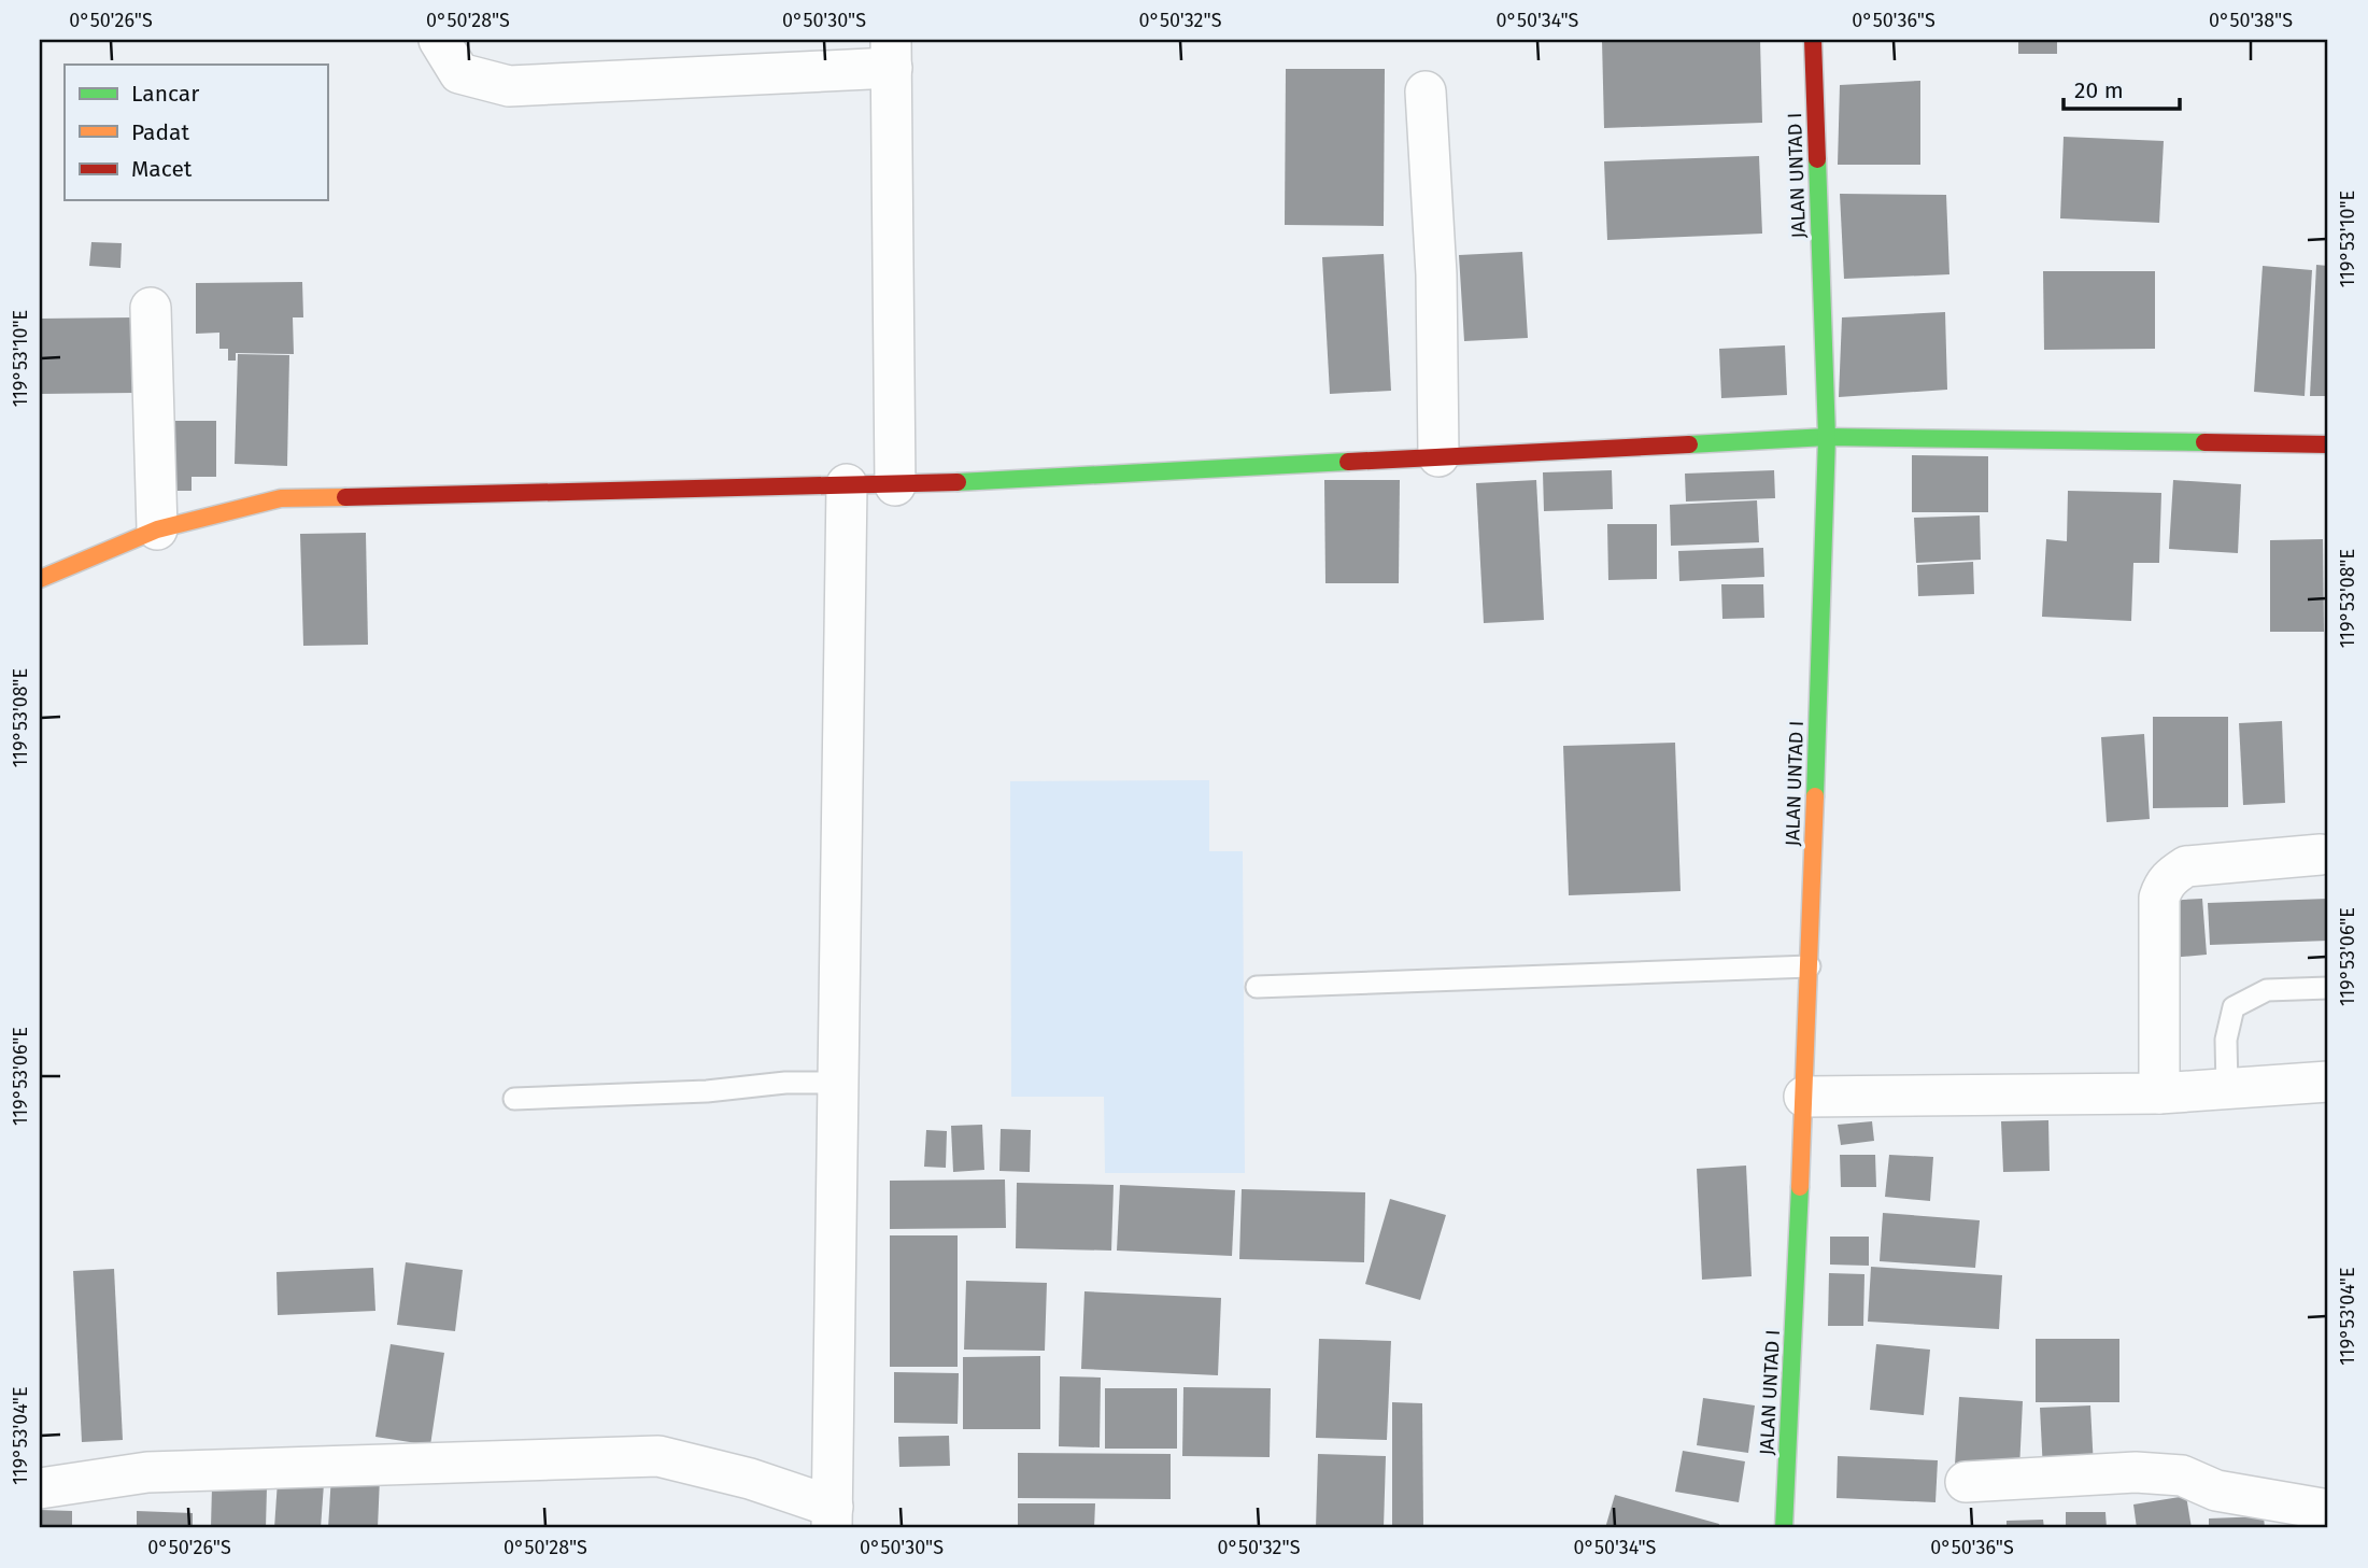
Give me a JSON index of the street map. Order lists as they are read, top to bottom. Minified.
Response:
{"streets":{"street":["JALAN UNTAD I"]},"legend":["Lancar","Padat","Macet"],"scale_bar":"20 m","coordinates":["0°50'26\"S","0°50'28\"S","0°50'30\"S","0°50'32\"S","0°50'34\"S","0°50'36\"S","0°50'38\"S","119°53'10\"E","119°53'08\"E","119°53'06\"E","119°53'04\"E"]}
